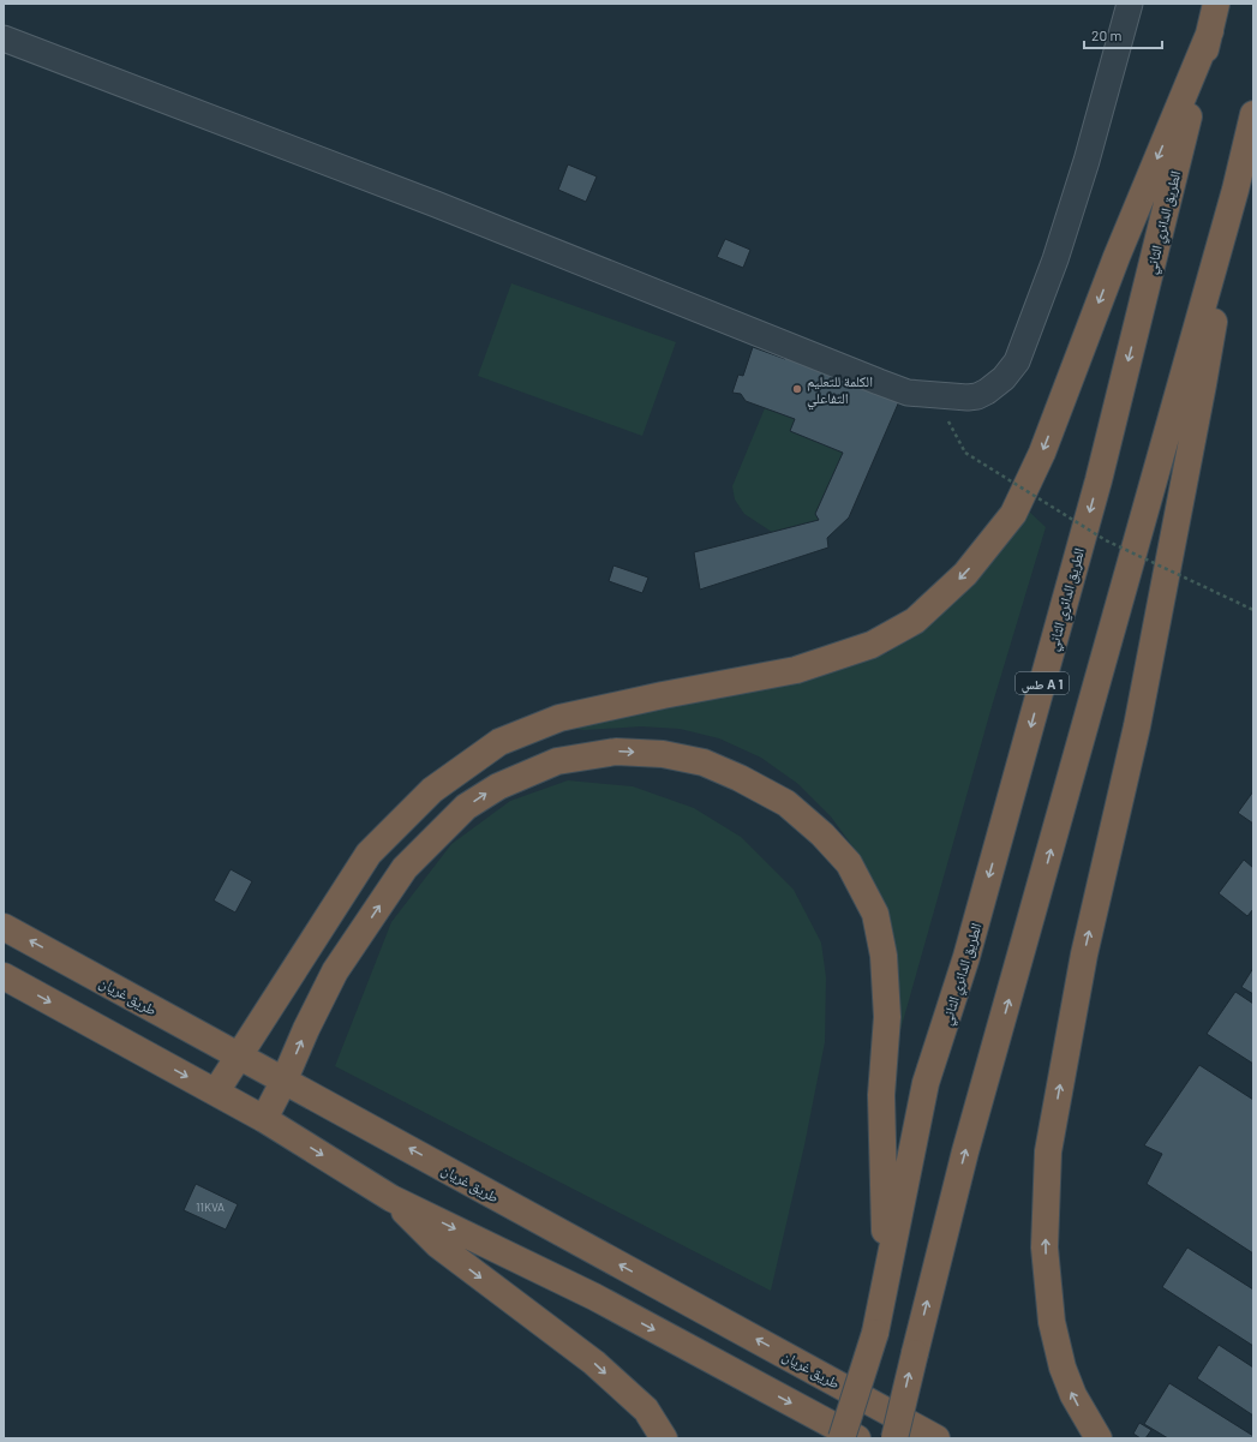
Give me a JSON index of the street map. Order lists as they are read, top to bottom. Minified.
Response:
{"streets":{"highway":["الطريق الدائري الثاني","طس A 1","طريق غريان"]},"places":["الكلمة للتعليم التفاعلي"],"house_numbers":["11KVA"],"scale_bar":"20 m"}
